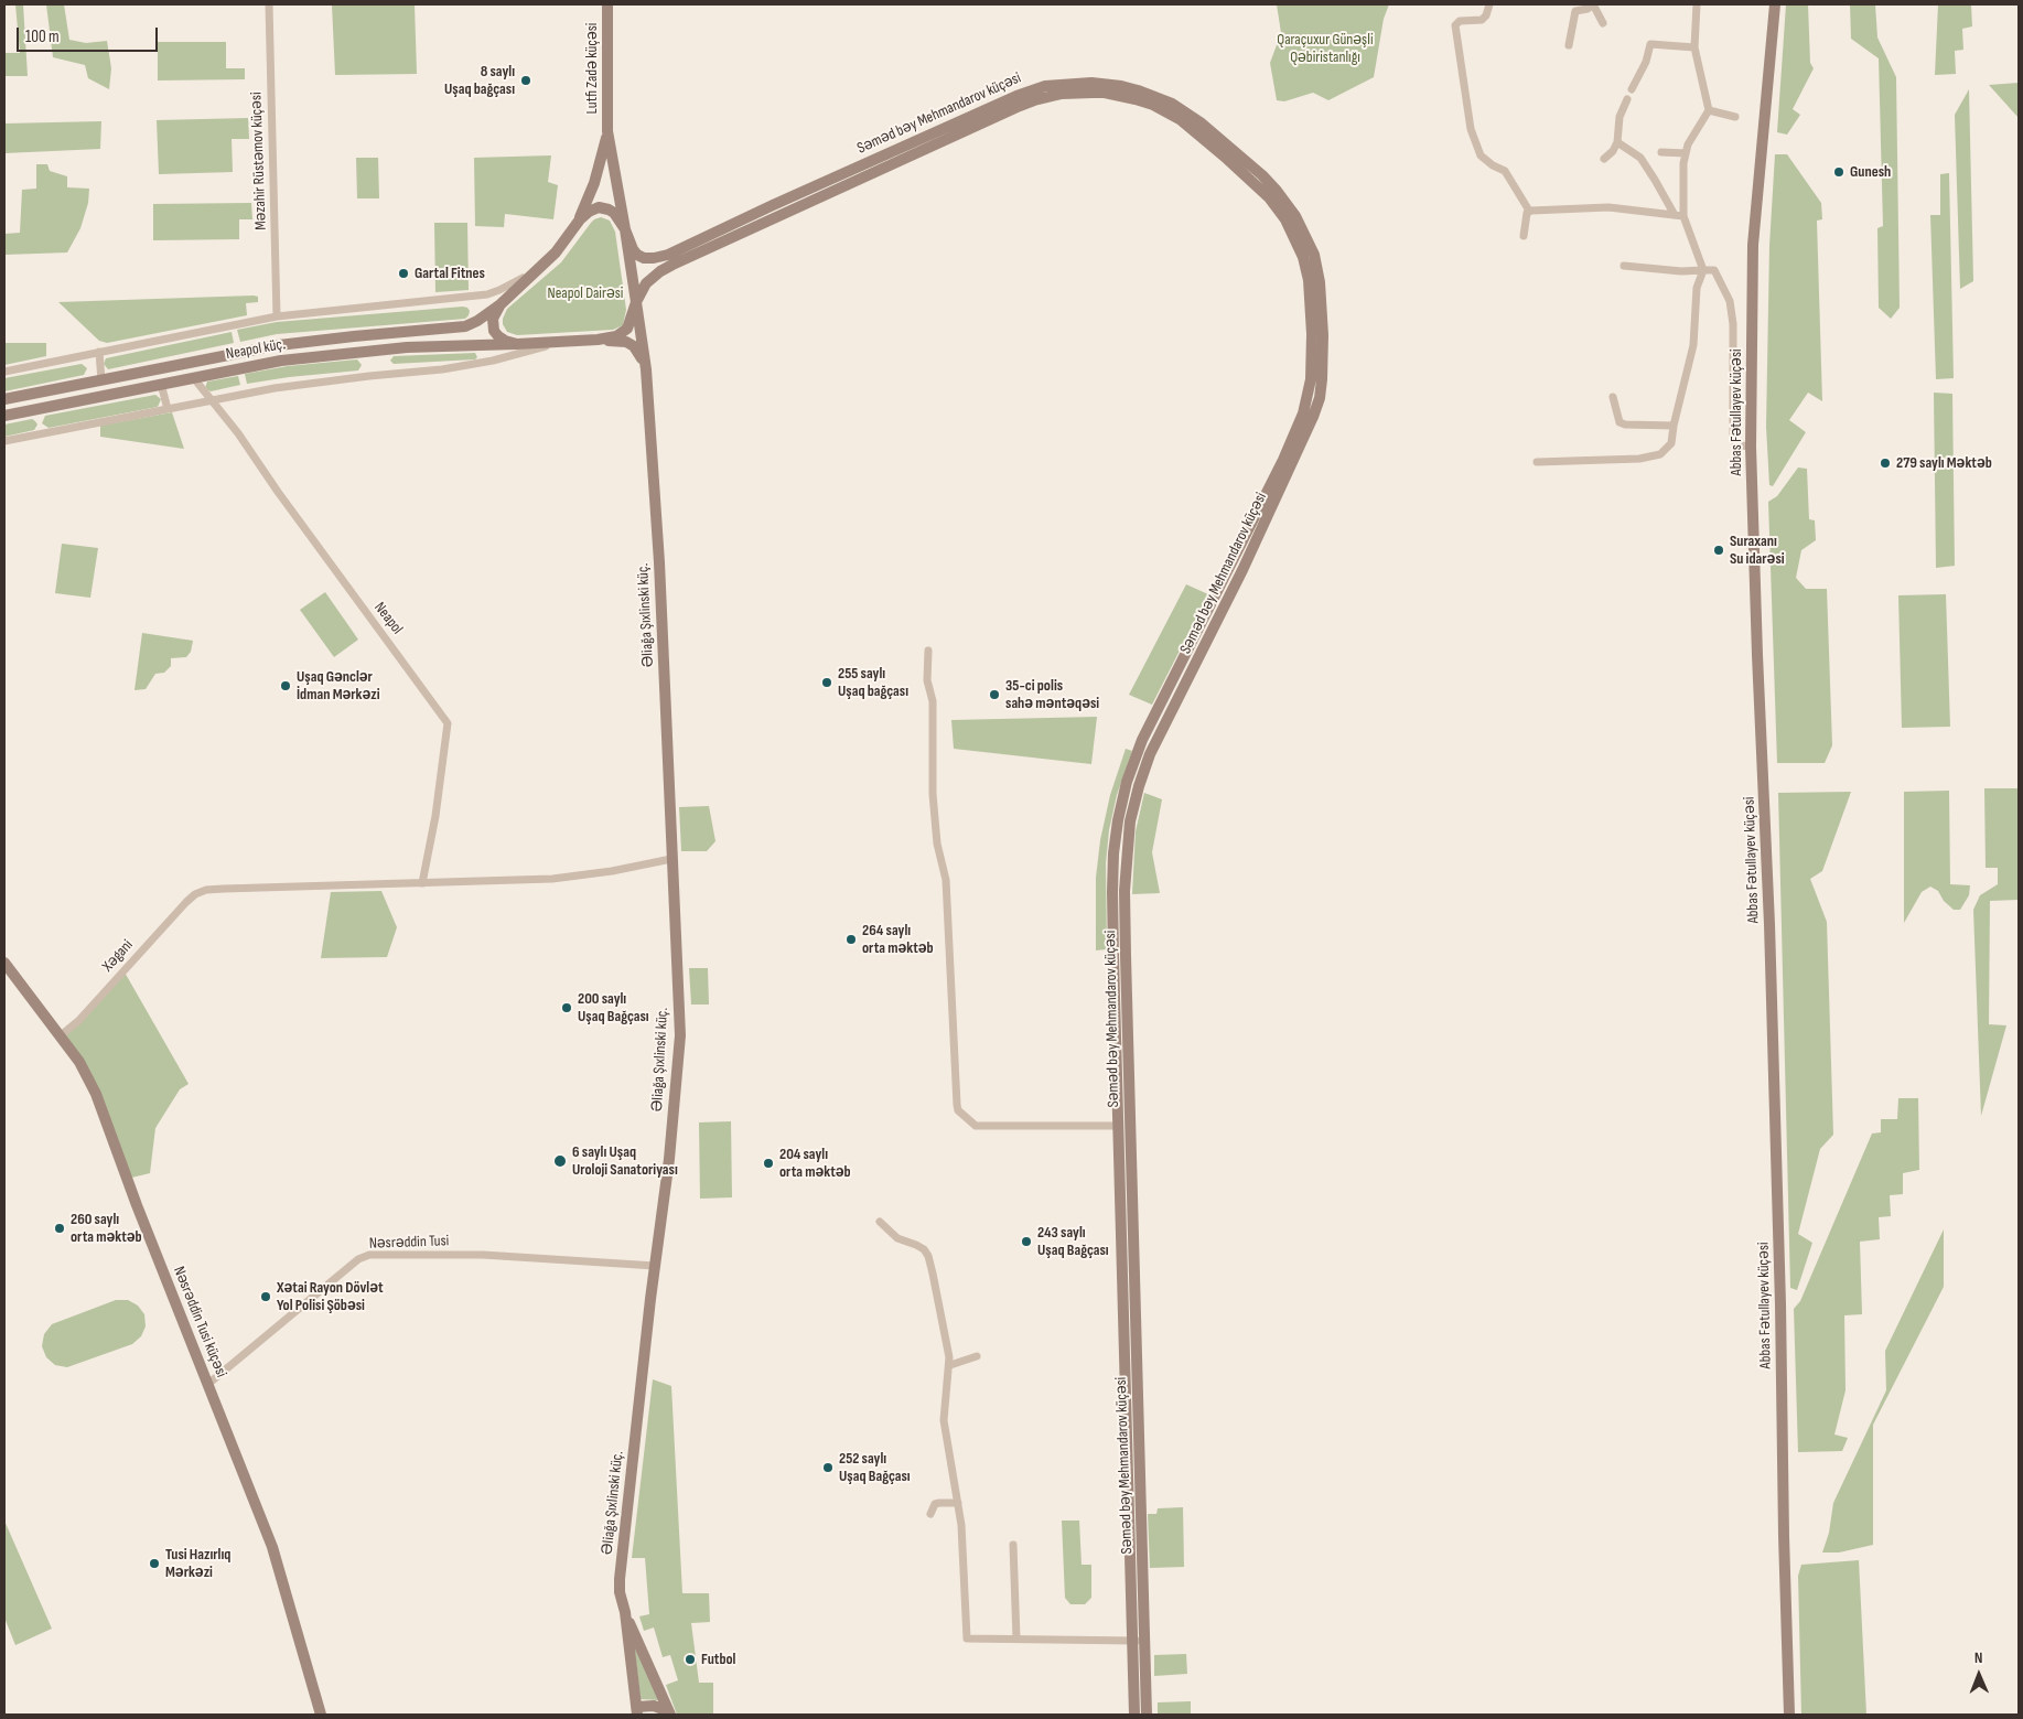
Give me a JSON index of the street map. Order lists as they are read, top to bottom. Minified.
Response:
{"streets":{"main road":["Lutfi Zadə küçəsi","Səməd bəy Mehmandarov küçəsi","Neapol küç.","Abbas Fətullayev küçəsi","Əliağa Şıxlinski küç.","Nəsrəddin Tusi küçəsi"],"street":["Məzahir Rüstəmov küçəsi","Neapol","Xəgani","Nəsrəddin Tusi"]},"crossings":[["Lutfi Zadə küçəsi","Neapol küç."],["Səməd bəy Mehmandarov küçəsi","Neapol küç."],["Səməd bəy Mehmandarov küçəsi","Əliağa Şıxlinski küç."],["Neapol küç.","Neapol"],["Əliağa Şıxlinski küç.","Nəsrəddin Tusi"],["Neapol","Xəgani"],["Xəgani","Nəsrəddin Tusi küçəsi"],["Nəsrəddin Tusi","Nəsrəddin Tusi küçəsi"]],"parks":["Qaraçuxur Günəşli Qəbiristanlığı","Neapol Dairəsi"],"places":["8 saylı Uşaq bağçası","Gunesh","Gartal Fitnes","279 saylı Məktəb","Suraxanı Su idarəsi","255 saylı Uşaq bağçası","Uşaq Gənclər İdman Mərkəzi","35-ci polis sahə məntəqəsi","264 saylı orta məktəb","200 saylı Uşaq Bağçası","6 saylı Uşaq Uroloji Sanatoriyası","204 saylı orta məktəb","260 saylı orta məktəb","243 saylı Uşaq Bağçası","Xətai Rayon Dövlət Yol Polisi Şöbəsi","252 saylı Uşaq Bağçası","Tusi Hazırlıq Mərkəzi","Futbol"],"scale_bar":"100 m","north":"top"}
